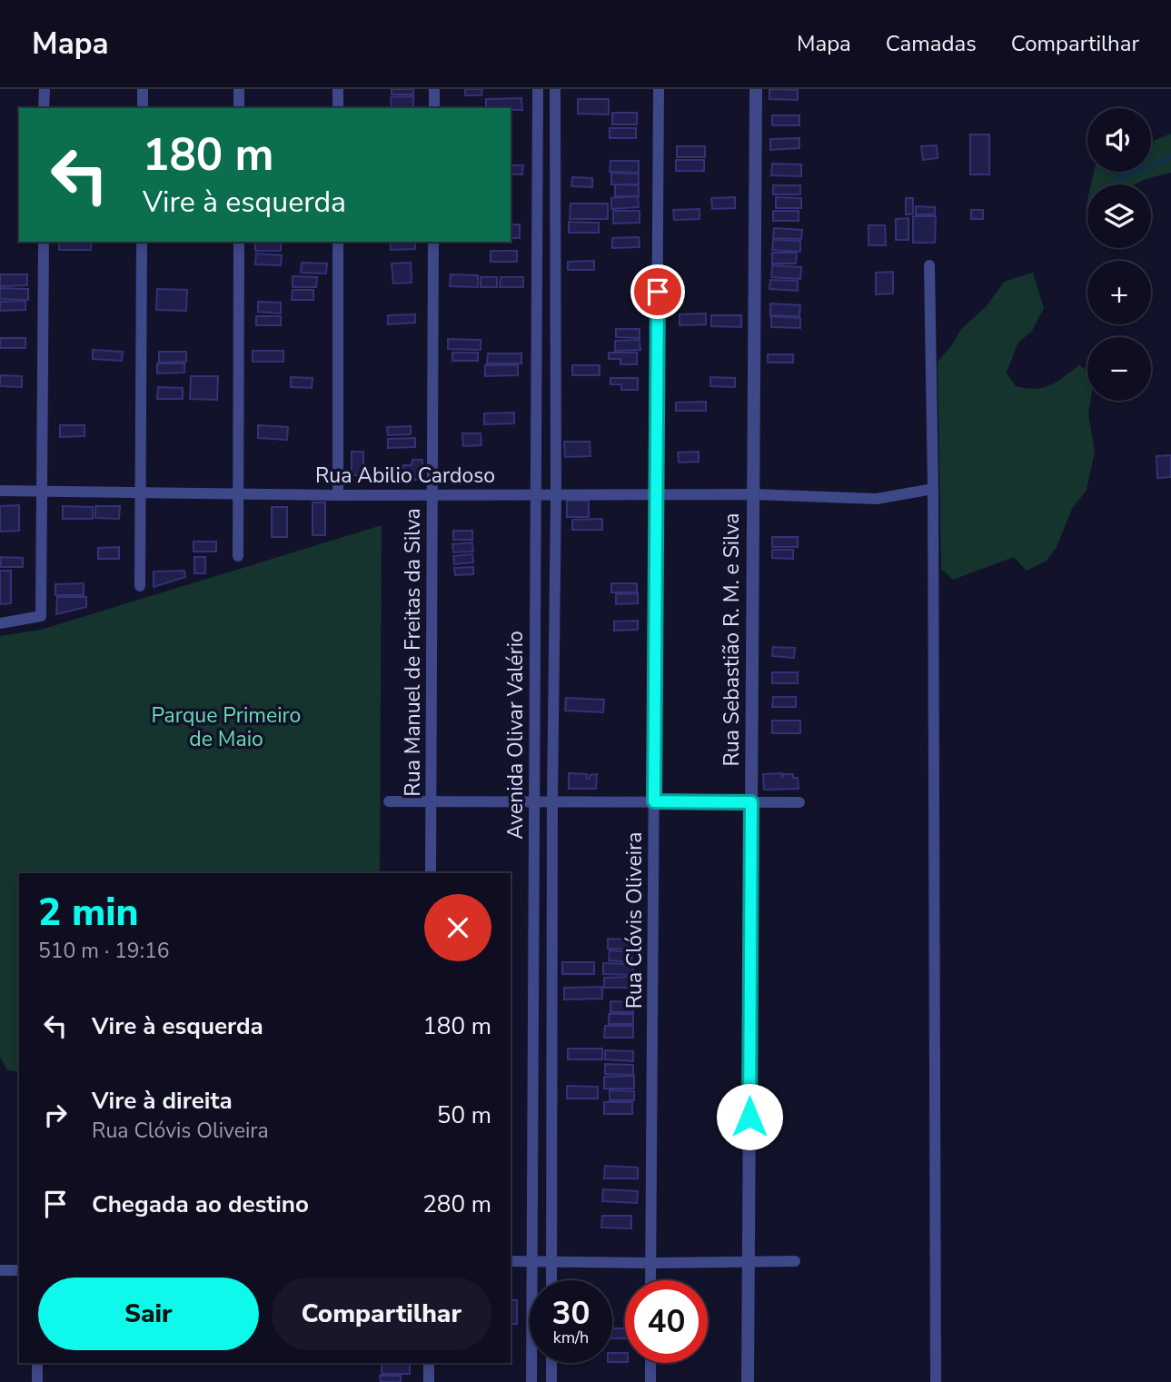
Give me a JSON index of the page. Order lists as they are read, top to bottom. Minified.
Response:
{"streets":{"street":["Rua Abilio Cardoso","Rua Sebastião R. M. e Silva","Rua Manuel de Freitas da Silva","Avenida Olivar Valério","Rua Clóvis Oliveira"]},"crossings":[["Rua Abilio Cardoso","Rua Sebastião R. M. e Silva"],["Rua Abilio Cardoso","Rua Manuel de Freitas da Silva"],["Rua Abilio Cardoso","Avenida Olivar Valério"],["Rua Abilio Cardoso","Rua Clóvis Oliveira"]],"parks":["Parque Primeiro de Maio"],"page":{"header":"Mapa","nav":["Mapa","Camadas","Compartilhar"],"map_buttons":["+","−"],"turn":["180 m","Vire à esquerda"],"heading":["2 min","510 m · 19:16"],"list":[{"name":"Vire à esquerda","value":"180 m"},{"name":"Vire à direita","note":"Rua Clóvis Oliveira","value":"50 m"},{"name":"Chegada ao destino","value":"280 m"}],"buttons":["Sair","Compartilhar"],"speed":"30 km/h","limit":"40"}}
